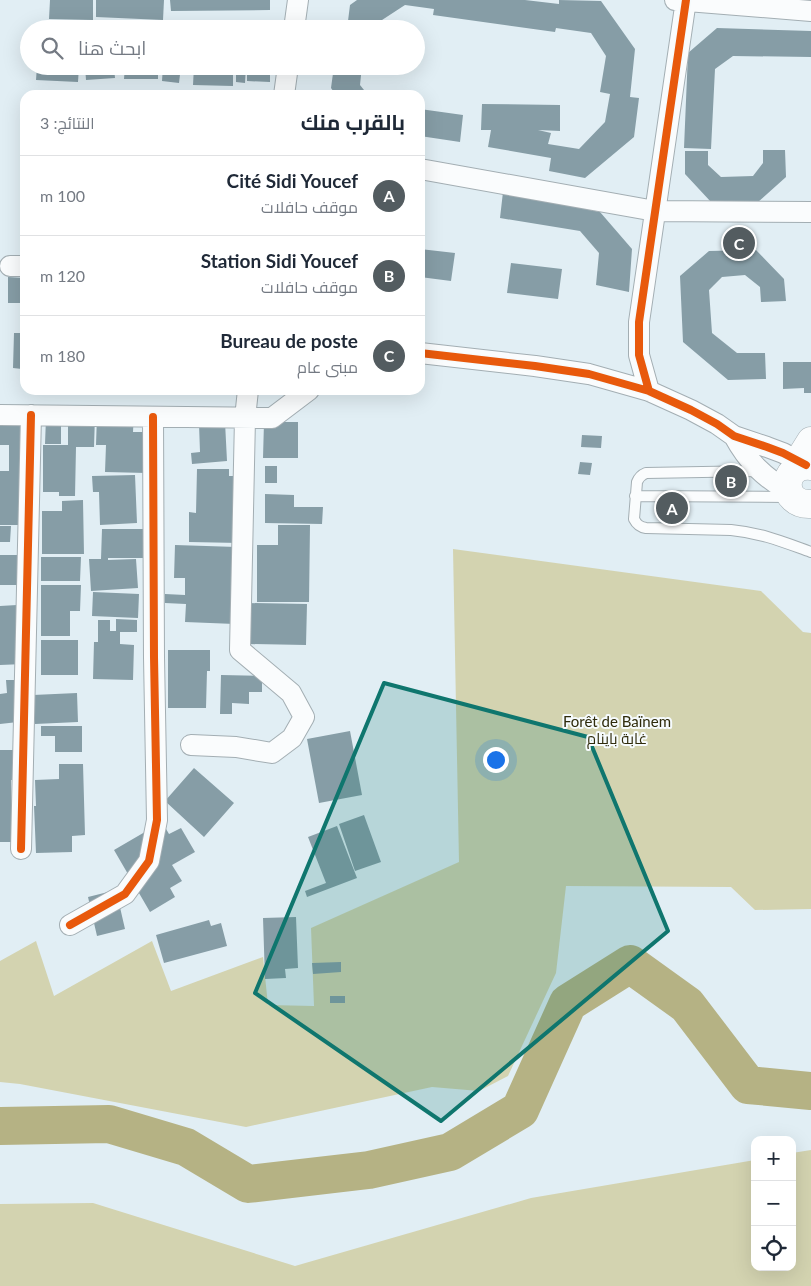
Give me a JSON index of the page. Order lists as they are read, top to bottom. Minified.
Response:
{"parks":["Forêt de Baïnem غابة باينام"],"page":{"search":"ابحث هنا","heading":["بالقرب منك","النتائج: 3"],"list":[{"mark":"A","name":"Cité Sidi Youcef","note":"موقف حافلات","value":"100 m"},{"mark":"B","name":"Station Sidi Youcef","note":"موقف حافلات","value":"120 m"},{"mark":"C","name":"Bureau de poste","note":"مبنى عام","value":"180 m"}],"pins":["C","B","A"],"map_buttons":["+","−"]}}
